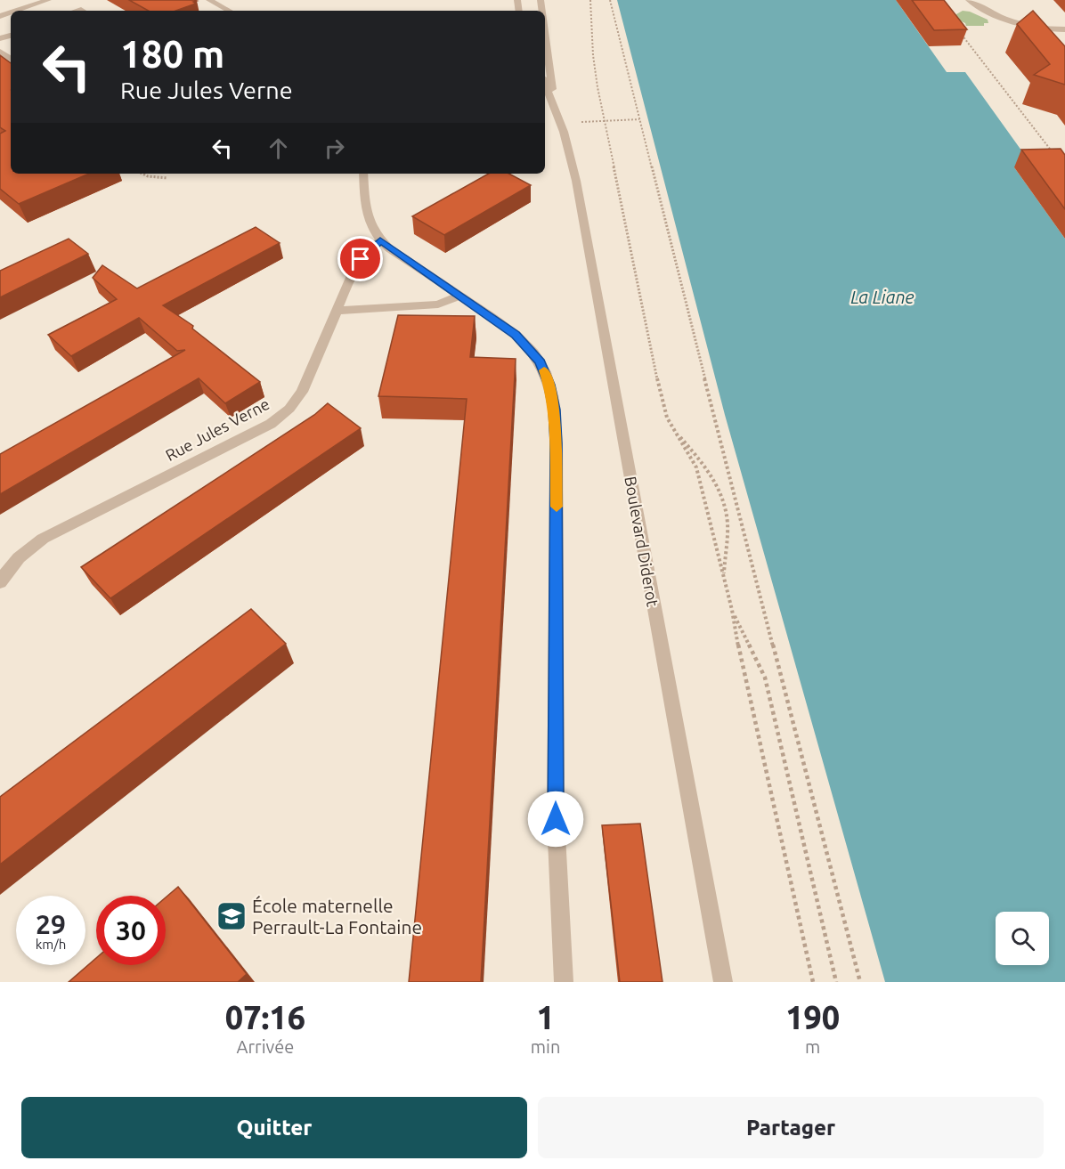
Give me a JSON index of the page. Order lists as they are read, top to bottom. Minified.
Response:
{"streets":{"street":["Rue Jules Verne","Boulevard Diderot"]},"water":["La Liane"],"places":{"school or university":["École maternelle Perrault-La Fontaine"]},"page":{"turn":["180 m","Rue Jules Verne"],"speed":"29 km/h","limit":"30","eta":["07:16","Arrivée","1","min","190","m"],"buttons":["Quitter","Partager"]}}
